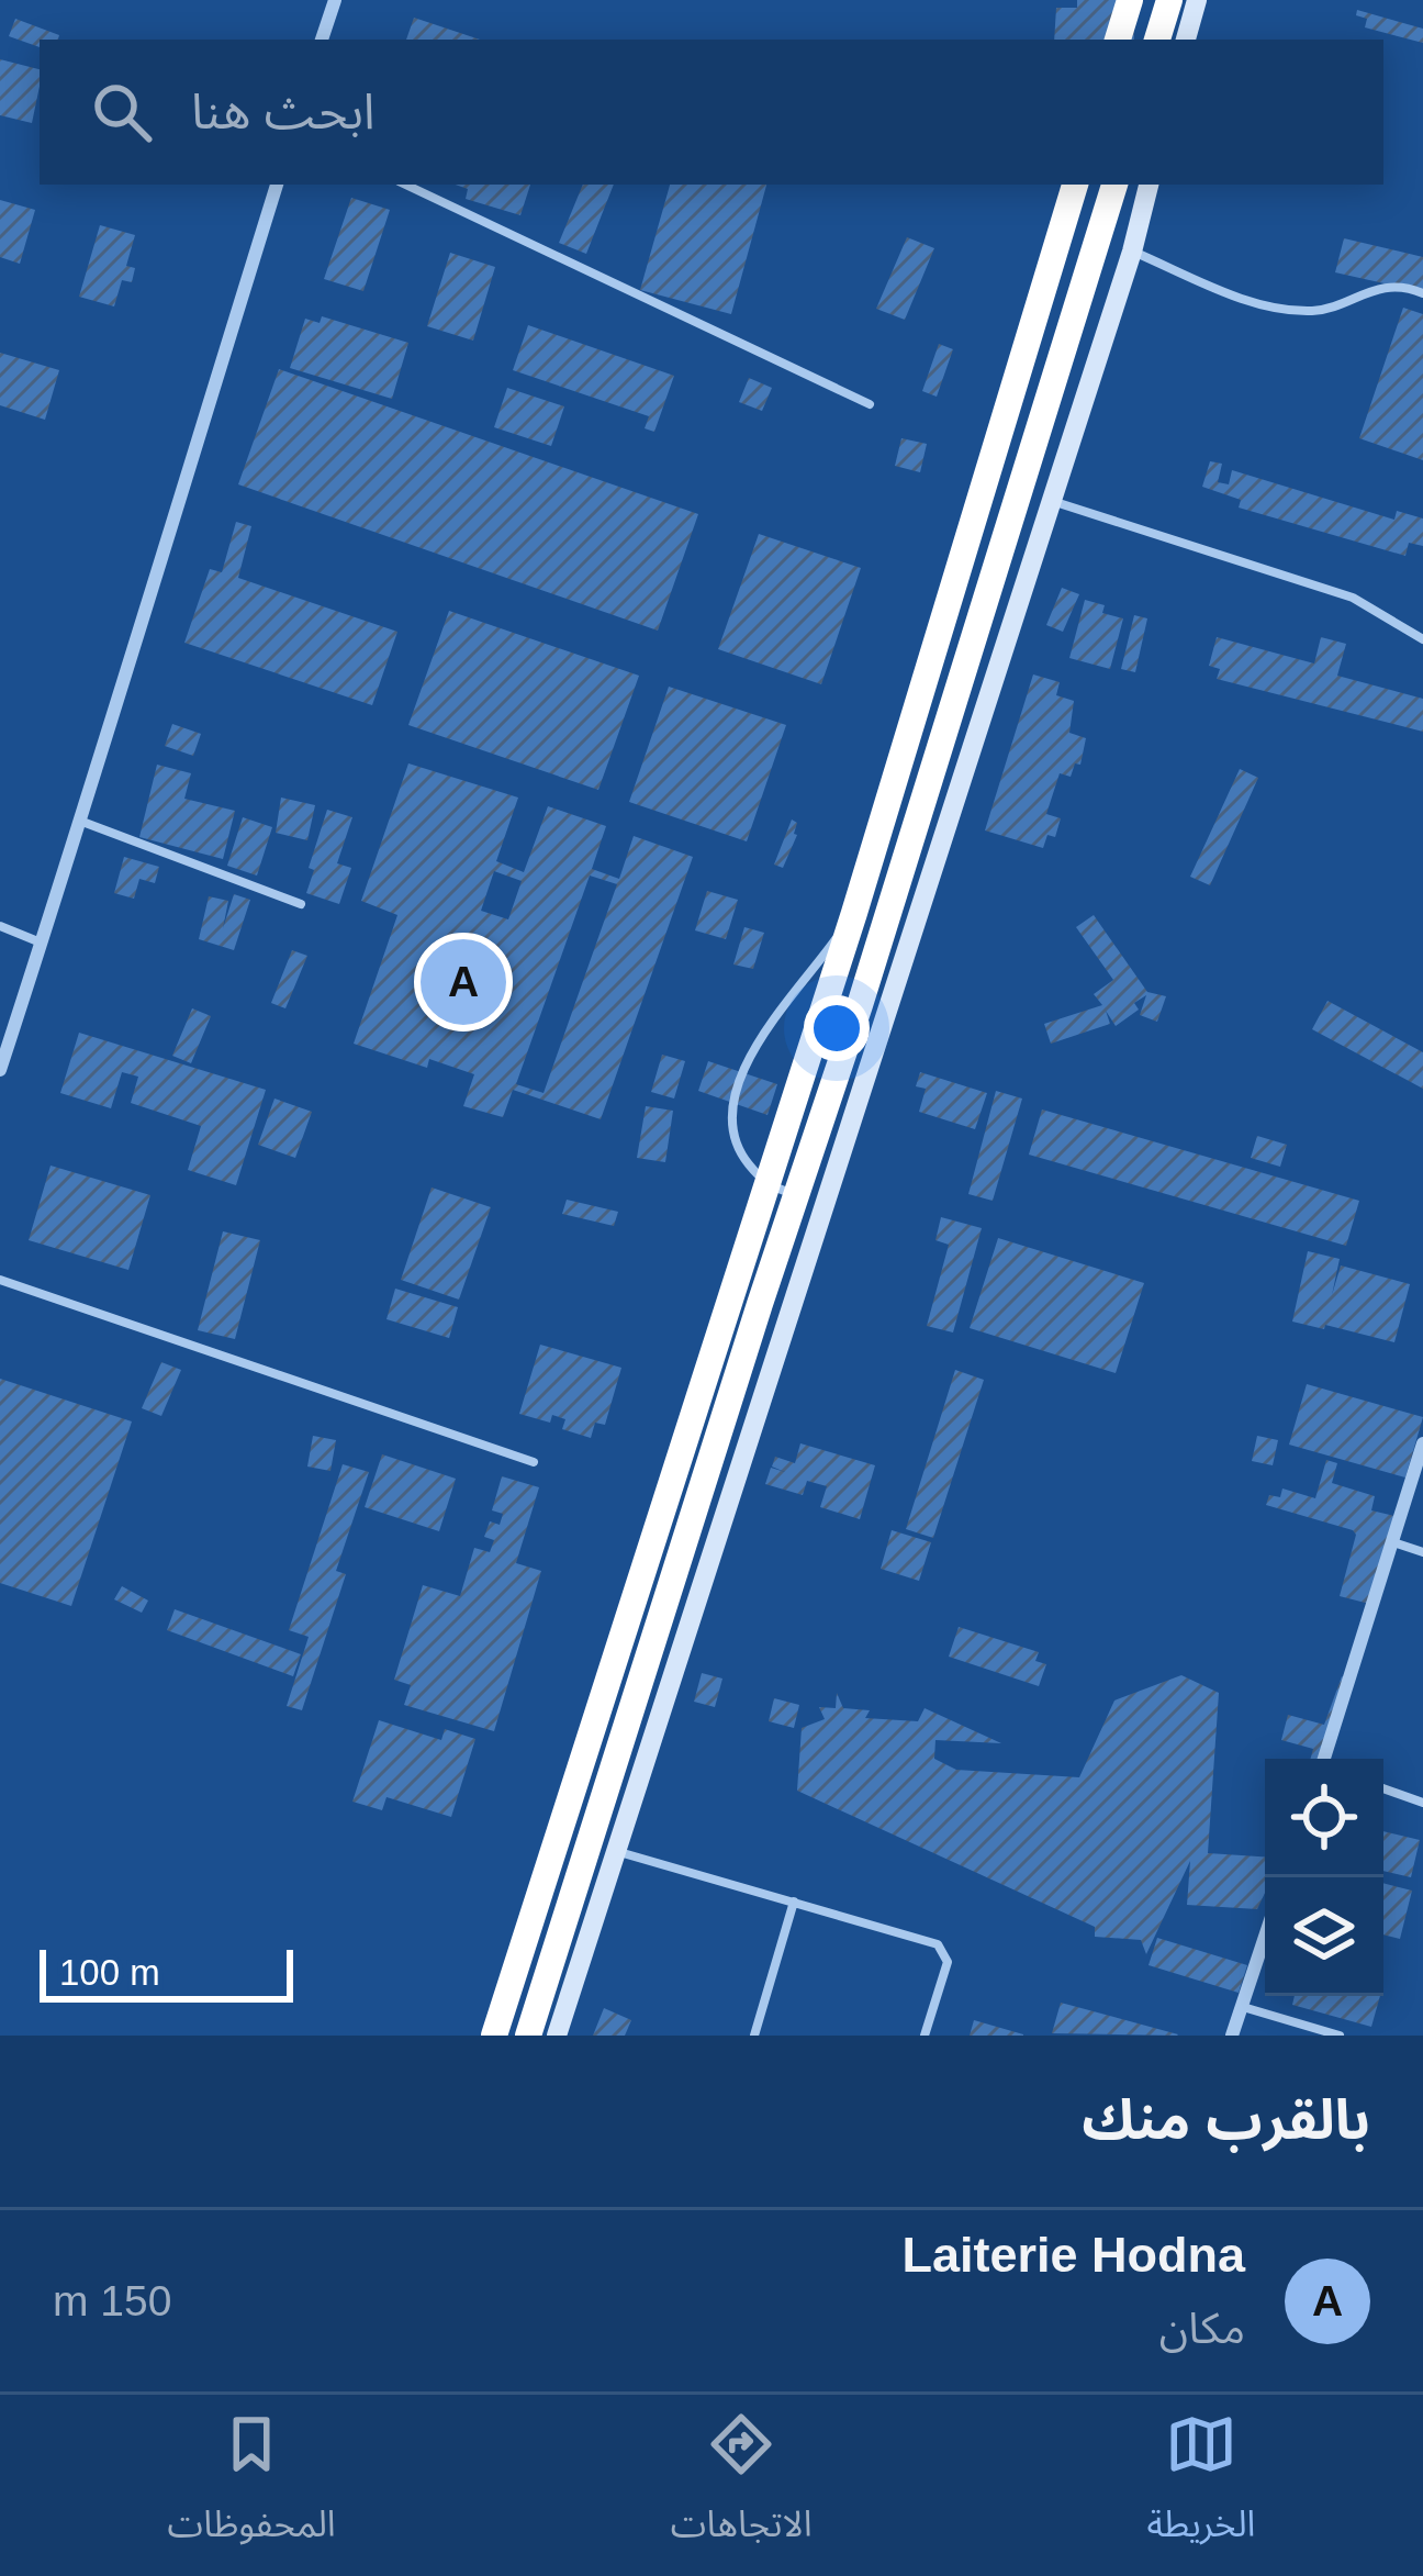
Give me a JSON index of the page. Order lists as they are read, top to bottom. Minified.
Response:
{"scale_bar":"100 m","page":{"search":"ابحث هنا","pins":"A","scale":"100 m","heading":"بالقرب منك","list":[{"mark":"A","name":"Laiterie Hodna","note":"مكان","value":"150 m"}],"nav":["الخريطة","الاتجاهات","المحفوظات"]}}
